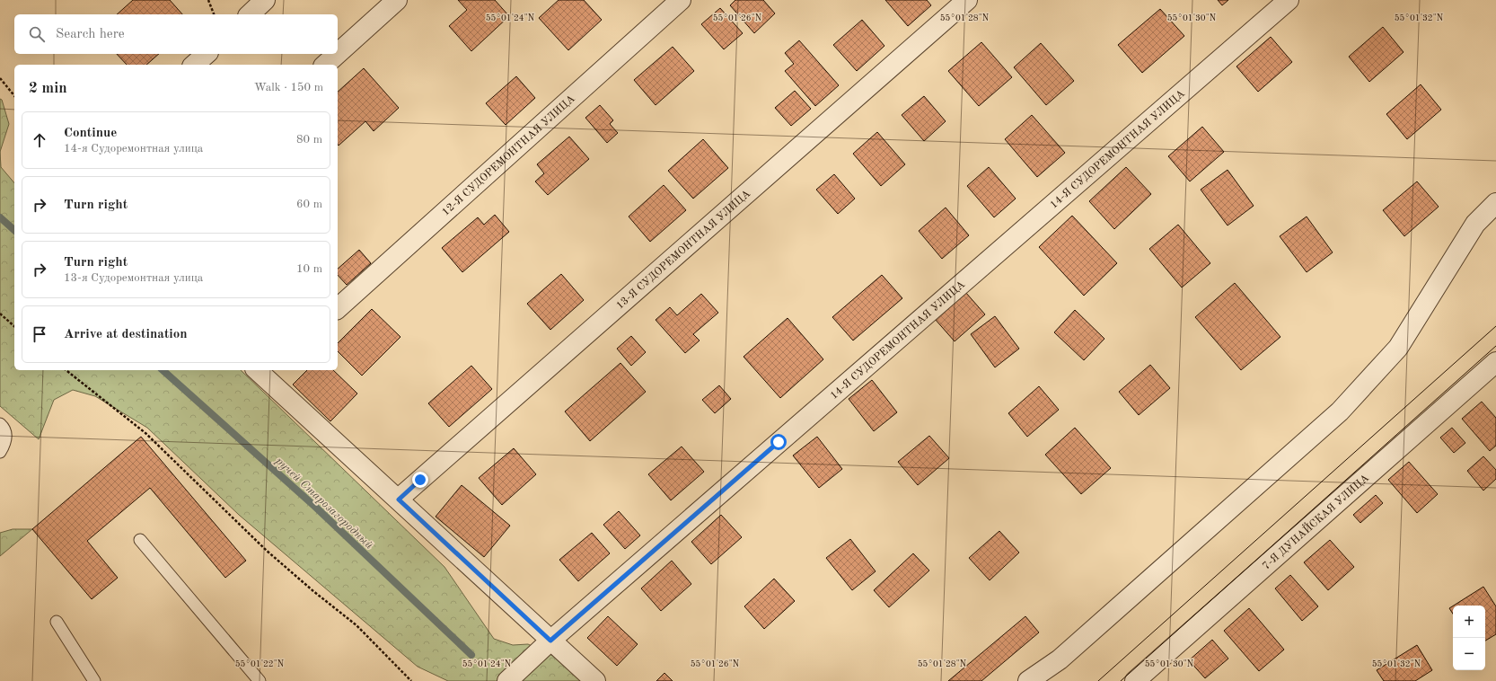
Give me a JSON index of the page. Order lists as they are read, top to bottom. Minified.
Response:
{"streets":{"street":["14-Я СУДОРЕМОНТНАЯ УЛИЦА","12-Я СУДОРЕМОНТНАЯ УЛИЦА","13-Я СУДОРЕМОНТНАЯ УЛИЦА","7-Я ДУНАЙСКАЯ УЛИЦА"]},"water":["ручей Старозагородный"],"page":{"search":"Search here","heading":["2 min","Walk · 150 m"],"list":[["Continue","14-я Судоремонтная улица","80 m"],["Turn right","60 m"],["Turn right","13-я Судоремонтная улица","10 m"],"Arrive at destination"],"map_buttons":["+","−"]},"coordinates":["55°01'24\"N","55°01'26\"N","55°01'28\"N","55°01'30\"N","55°01'32\"N","55°01'22\"N"]}
